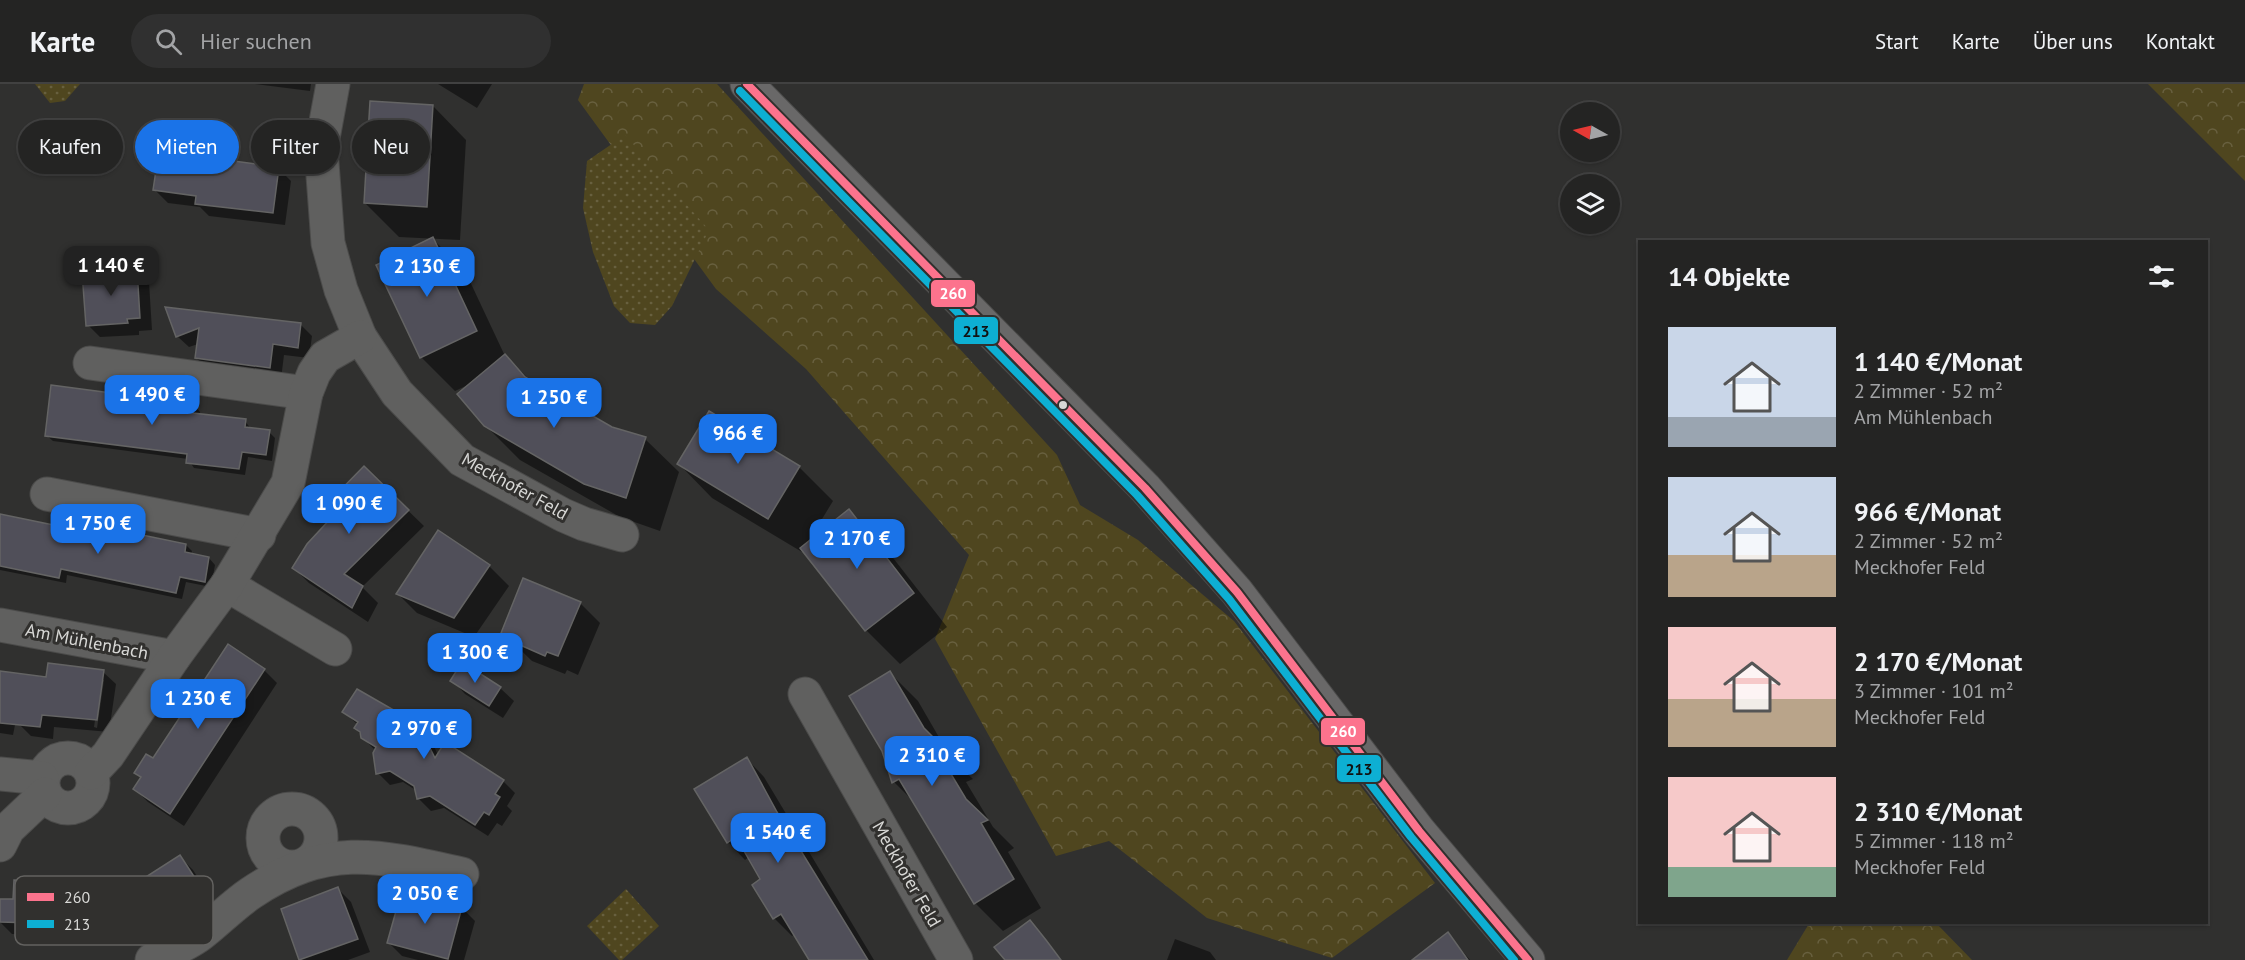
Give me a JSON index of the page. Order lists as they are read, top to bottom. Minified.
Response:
{"streets":{"street":["Meckhofer Feld","Am Mühlenbach"]},"crossings":[["Meckhofer Feld","Am Mühlenbach"]],"lines":["transit line 260","transit line 213"],"legend":["260","213"],"north":"left","page":{"header":"Karte","search":"Hier suchen","nav":["Start","Karte","Über uns","Kontakt"],"chip":["Kaufen","Mieten","Filter","Neu"],"heading":"14 Objekte","price":["1 140 €","2 130 €","1 490 €","1 250 €","966 €","1 090 €","1 750 €","2 170 €","1 300 €","1 230 €","2 970 €","2 310 €","1 540 €","2 050 €"],"list":[{"name":"1 140 €/Monat","note":"2 Zimmer · 52 m² · Am Mühlenbach"},{"name":"966 €/Monat","note":"2 Zimmer · 52 m² · Meckhofer Feld"},{"name":"2 170 €/Monat","note":"3 Zimmer · 101 m² · Meckhofer Feld"},{"name":"2 310 €/Monat","note":"5 Zimmer · 118 m² · Meckhofer Feld"}]}}
